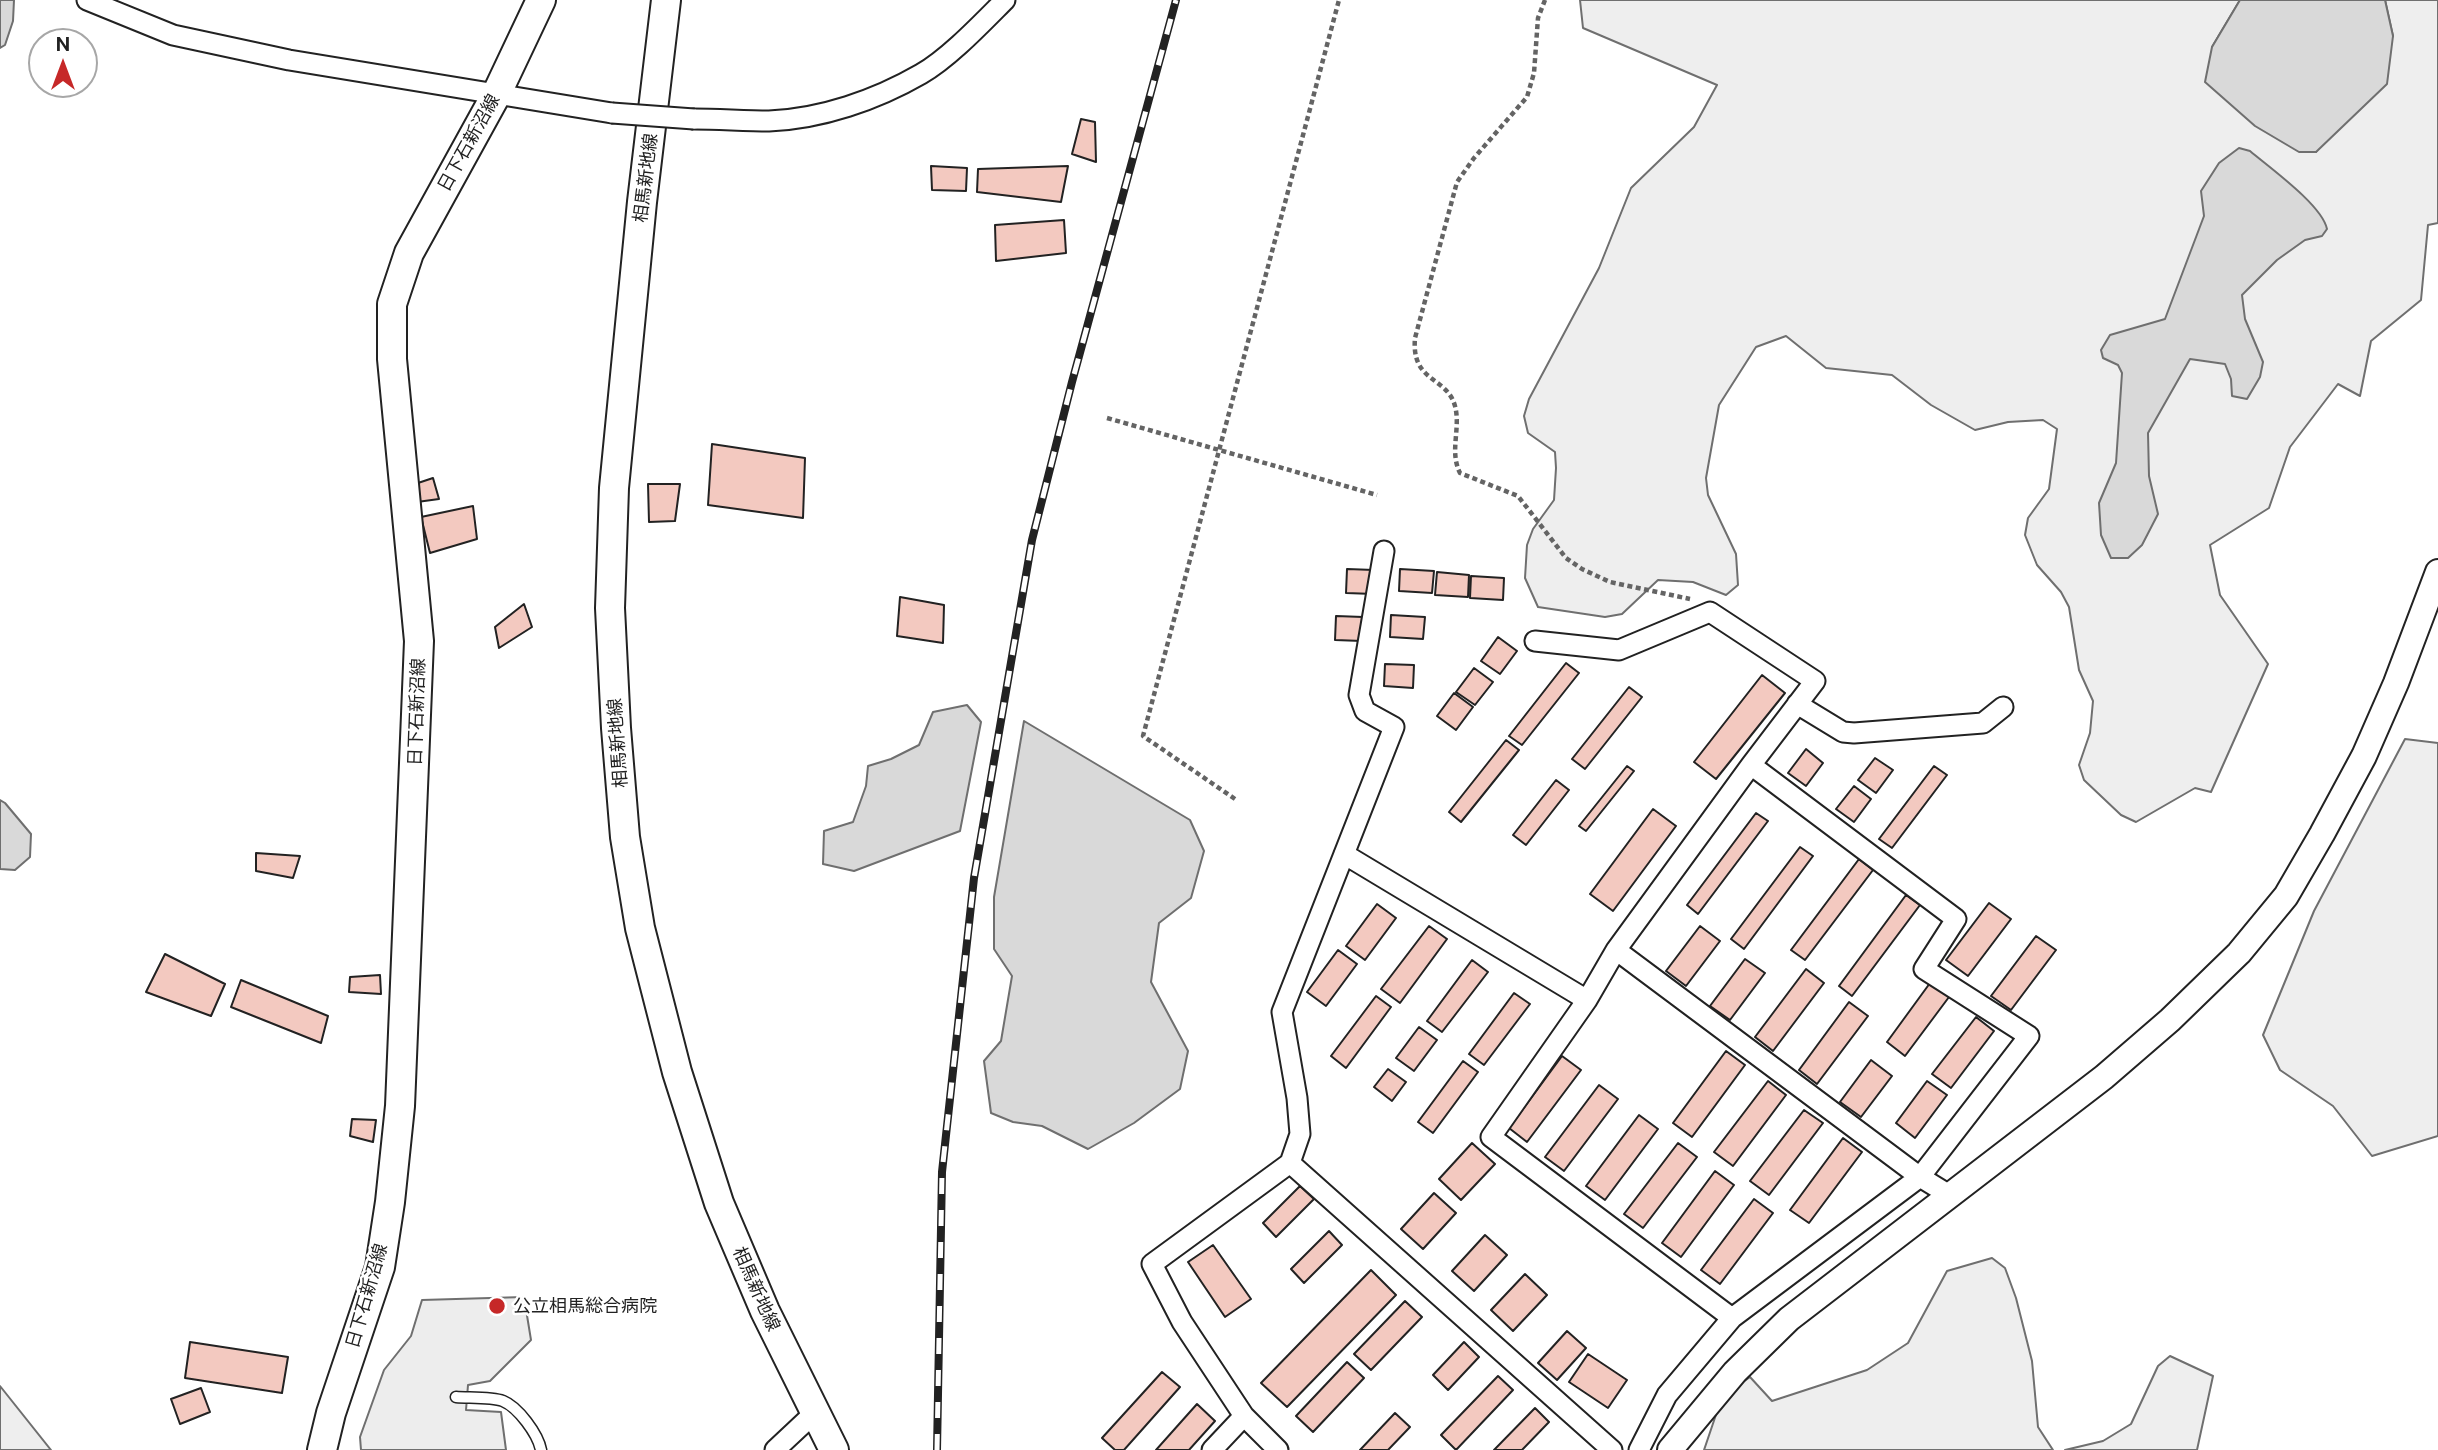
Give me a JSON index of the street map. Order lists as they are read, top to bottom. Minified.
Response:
{"streets":{"main road":["日下石新沼線","相馬新地線"]},"places":["公立相馬総合病院"],"north":"top"}
